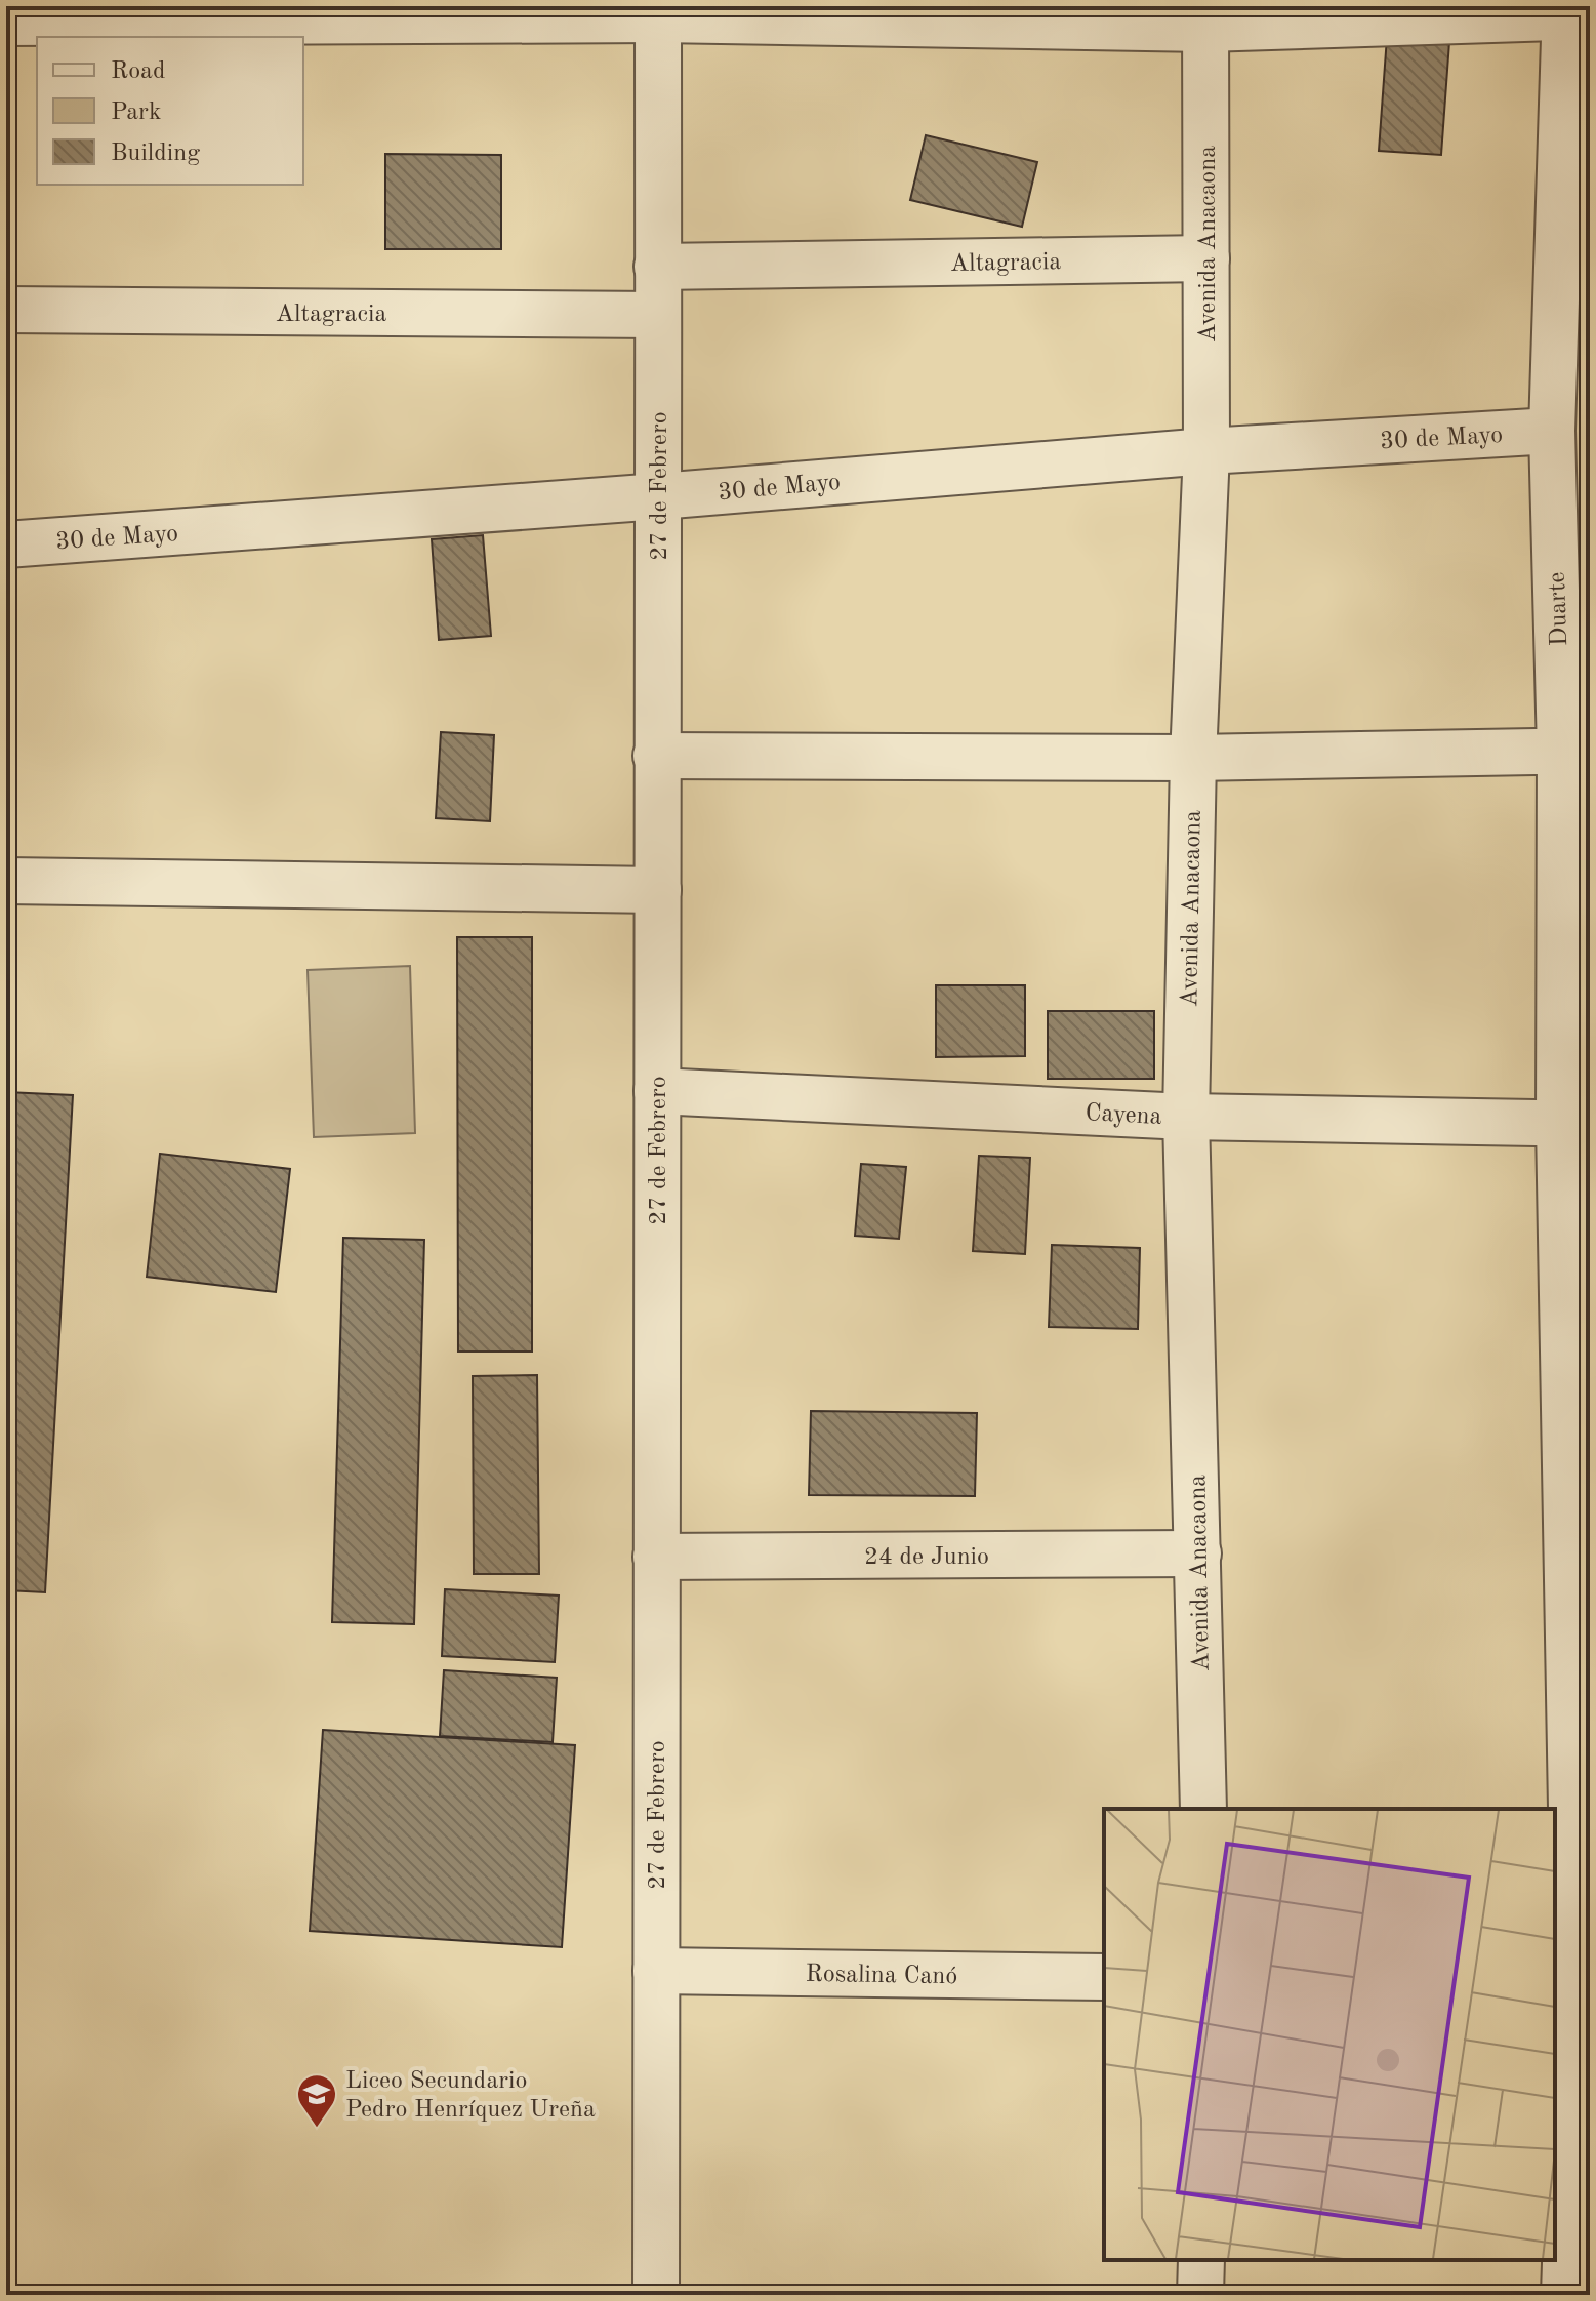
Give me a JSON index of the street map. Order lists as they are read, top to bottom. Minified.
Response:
{"streets":{"street":["Avenida Anacaona","Altagracia","30 de Mayo","27 de Febrero","Duarte","Cayena","24 de Junio","Rosalina Canó"]},"crossings":[["Avenida Anacaona","Altagracia"],["Avenida Anacaona","30 de Mayo"],["Avenida Anacaona","Cayena"],["Avenida Anacaona","24 de Junio"],["Altagracia","27 de Febrero"],["30 de Mayo","27 de Febrero"],["30 de Mayo","Duarte"],["27 de Febrero","Cayena"],["27 de Febrero","24 de Junio"],["27 de Febrero","Rosalina Canó"],["Duarte","Cayena"]],"places":{"school or university":["Liceo Secundario Pedro Henríquez Ureña"]},"legend":["Road","Park","Building"]}
